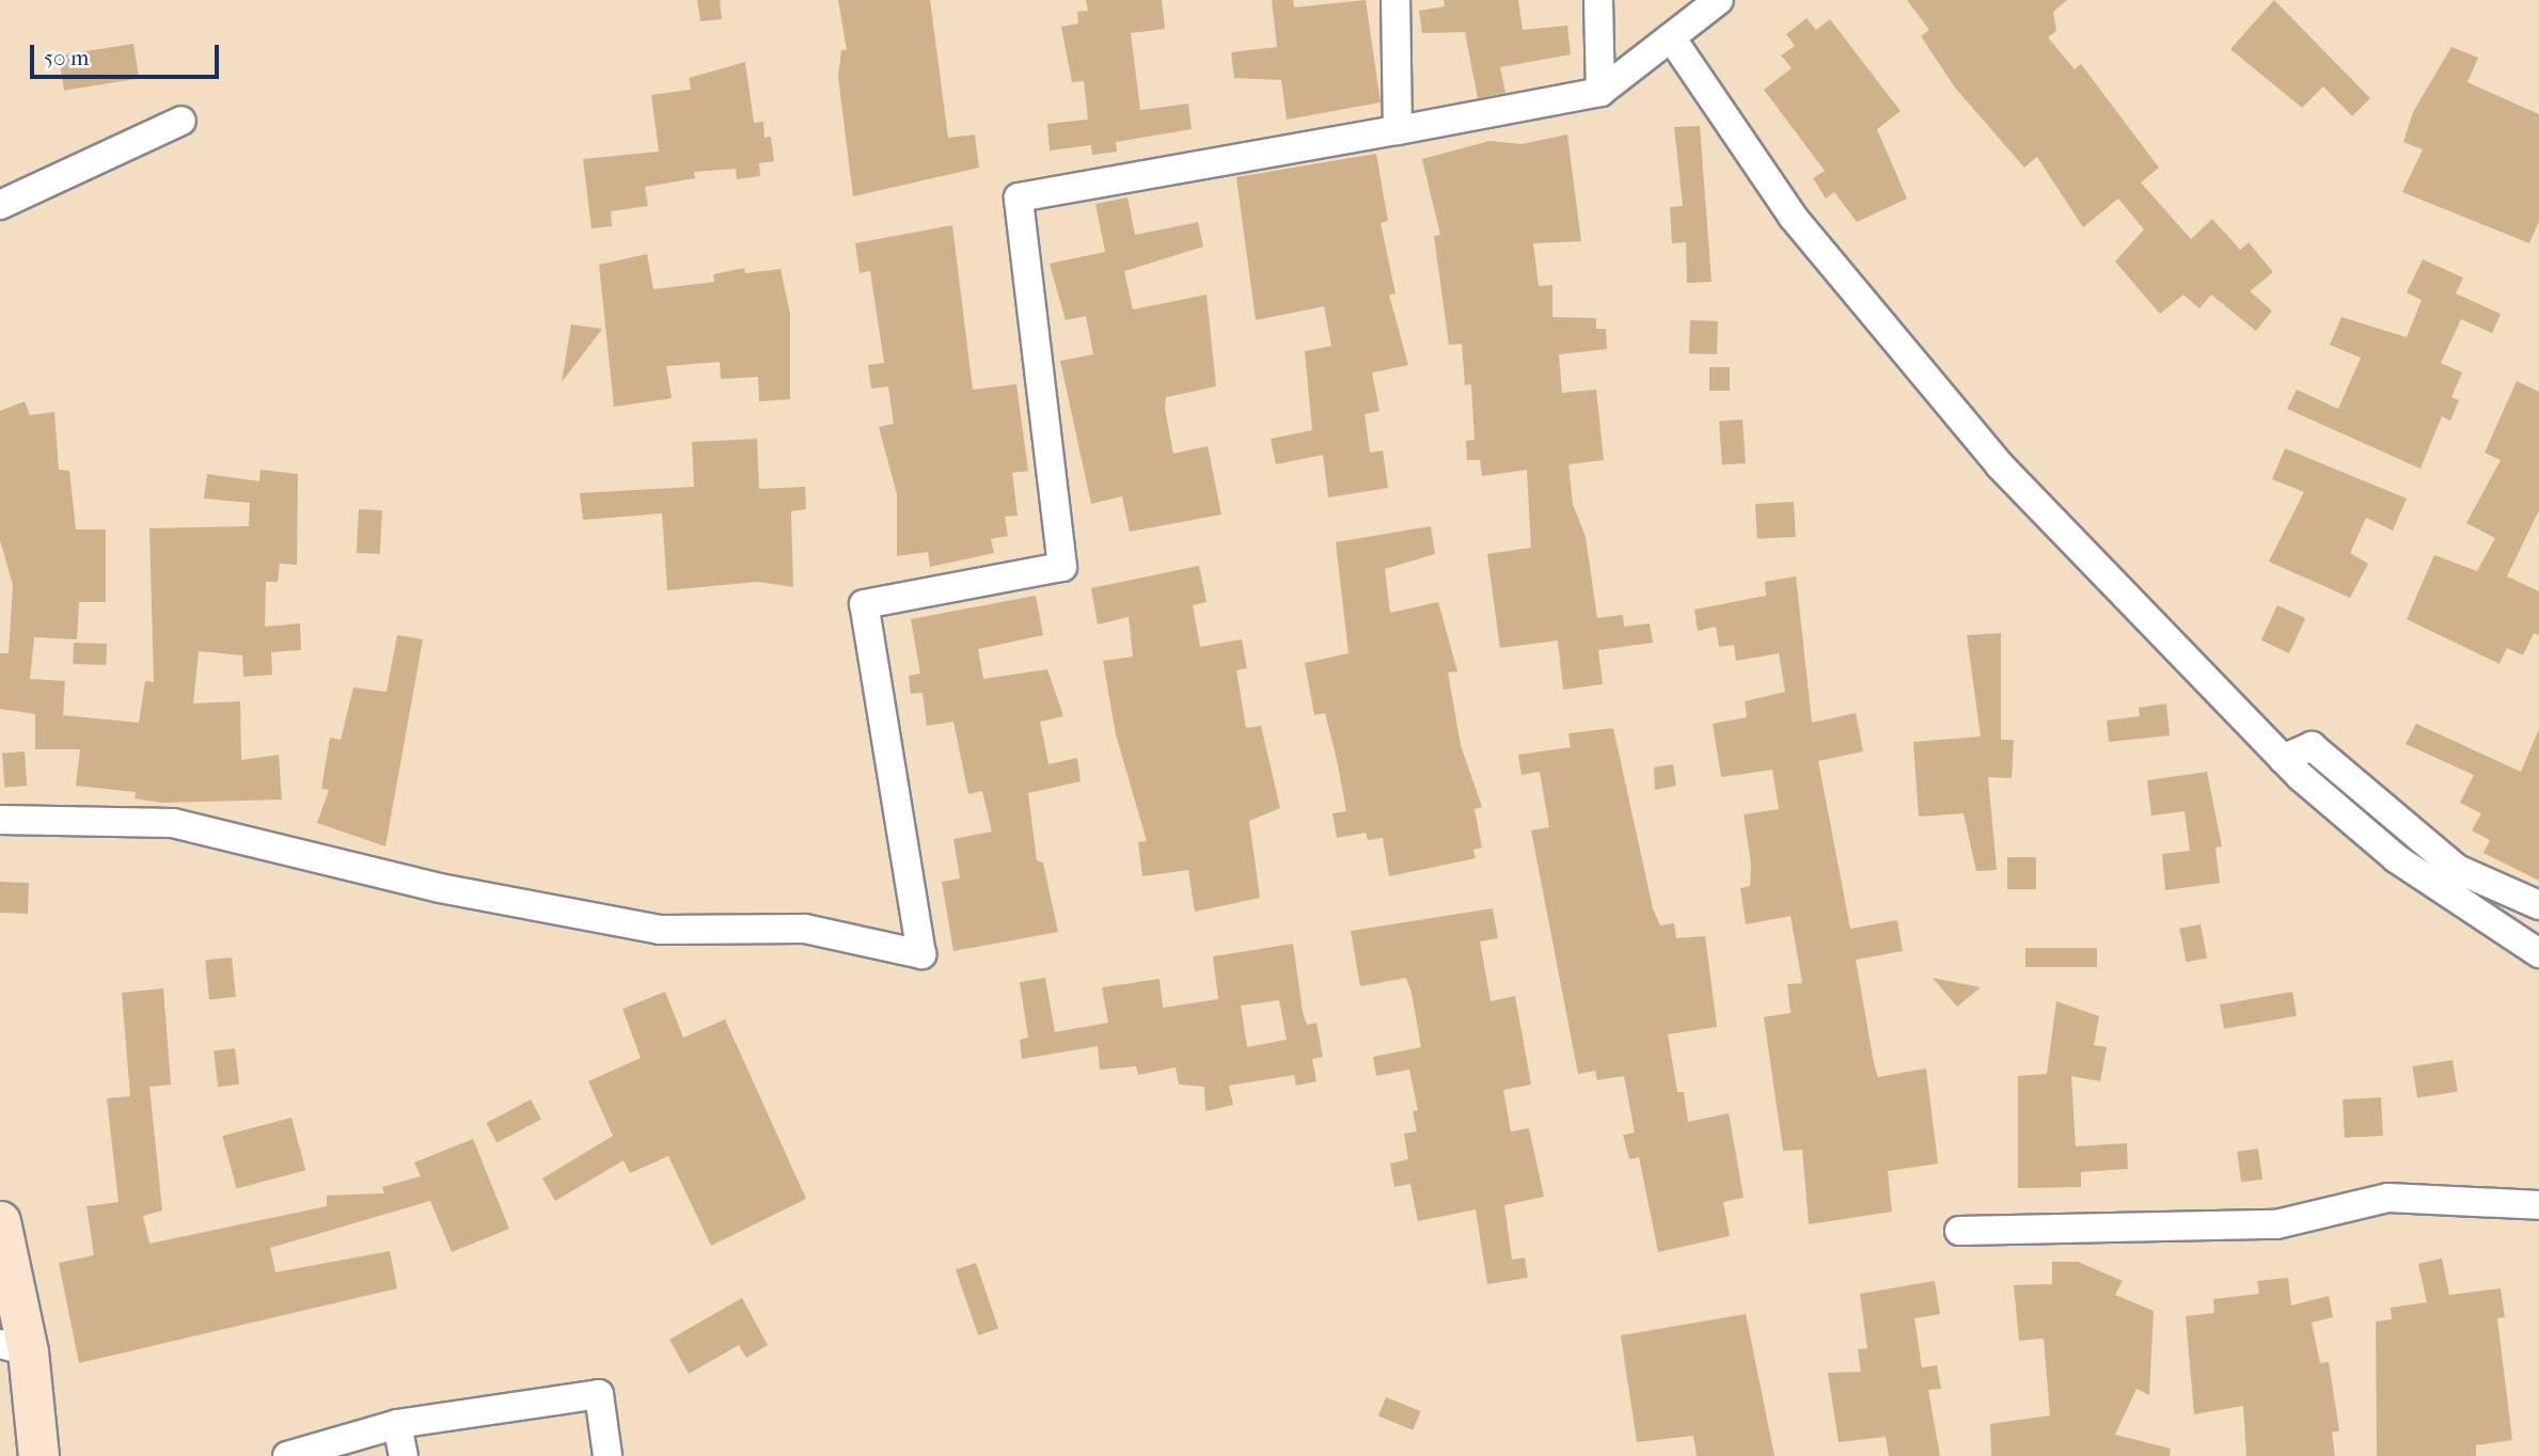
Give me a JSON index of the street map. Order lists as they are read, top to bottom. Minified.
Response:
{"scale_bar":"50 m"}
